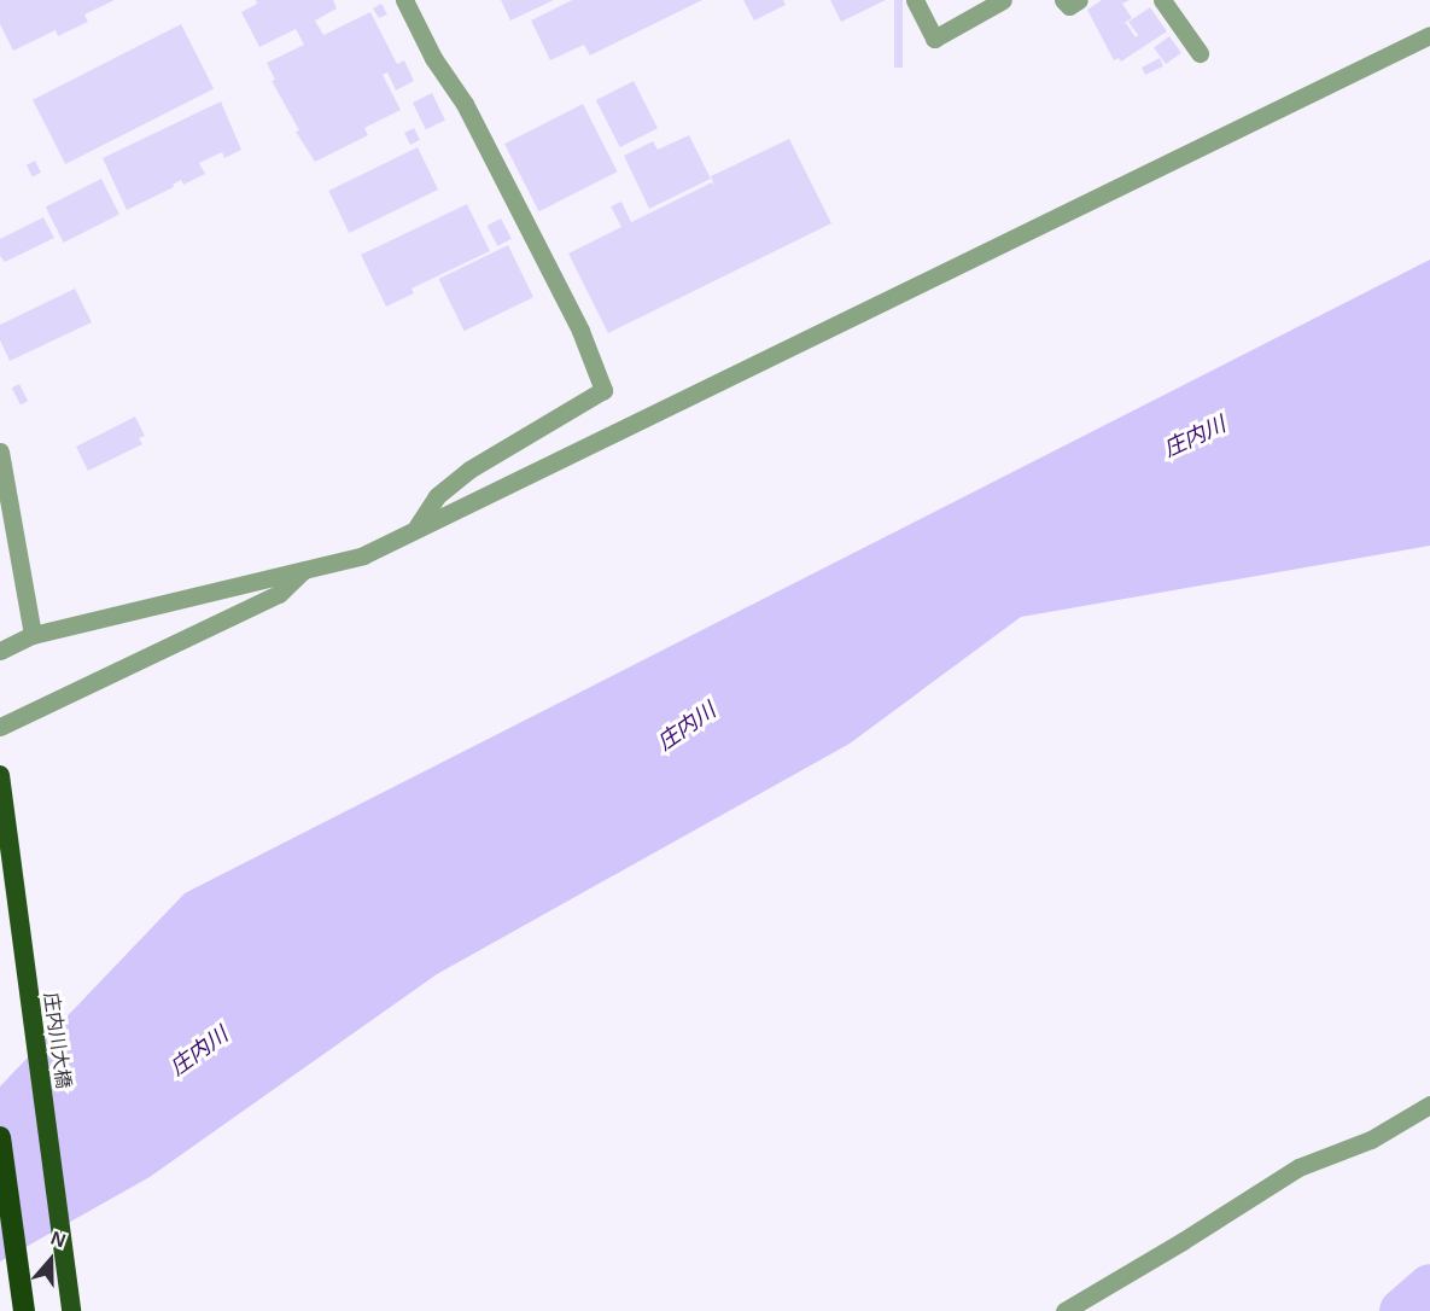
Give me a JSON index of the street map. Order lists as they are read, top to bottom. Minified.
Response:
{"streets":{"highway":["庄内川大橋"]},"water":["庄内川"],"north":"top"}
